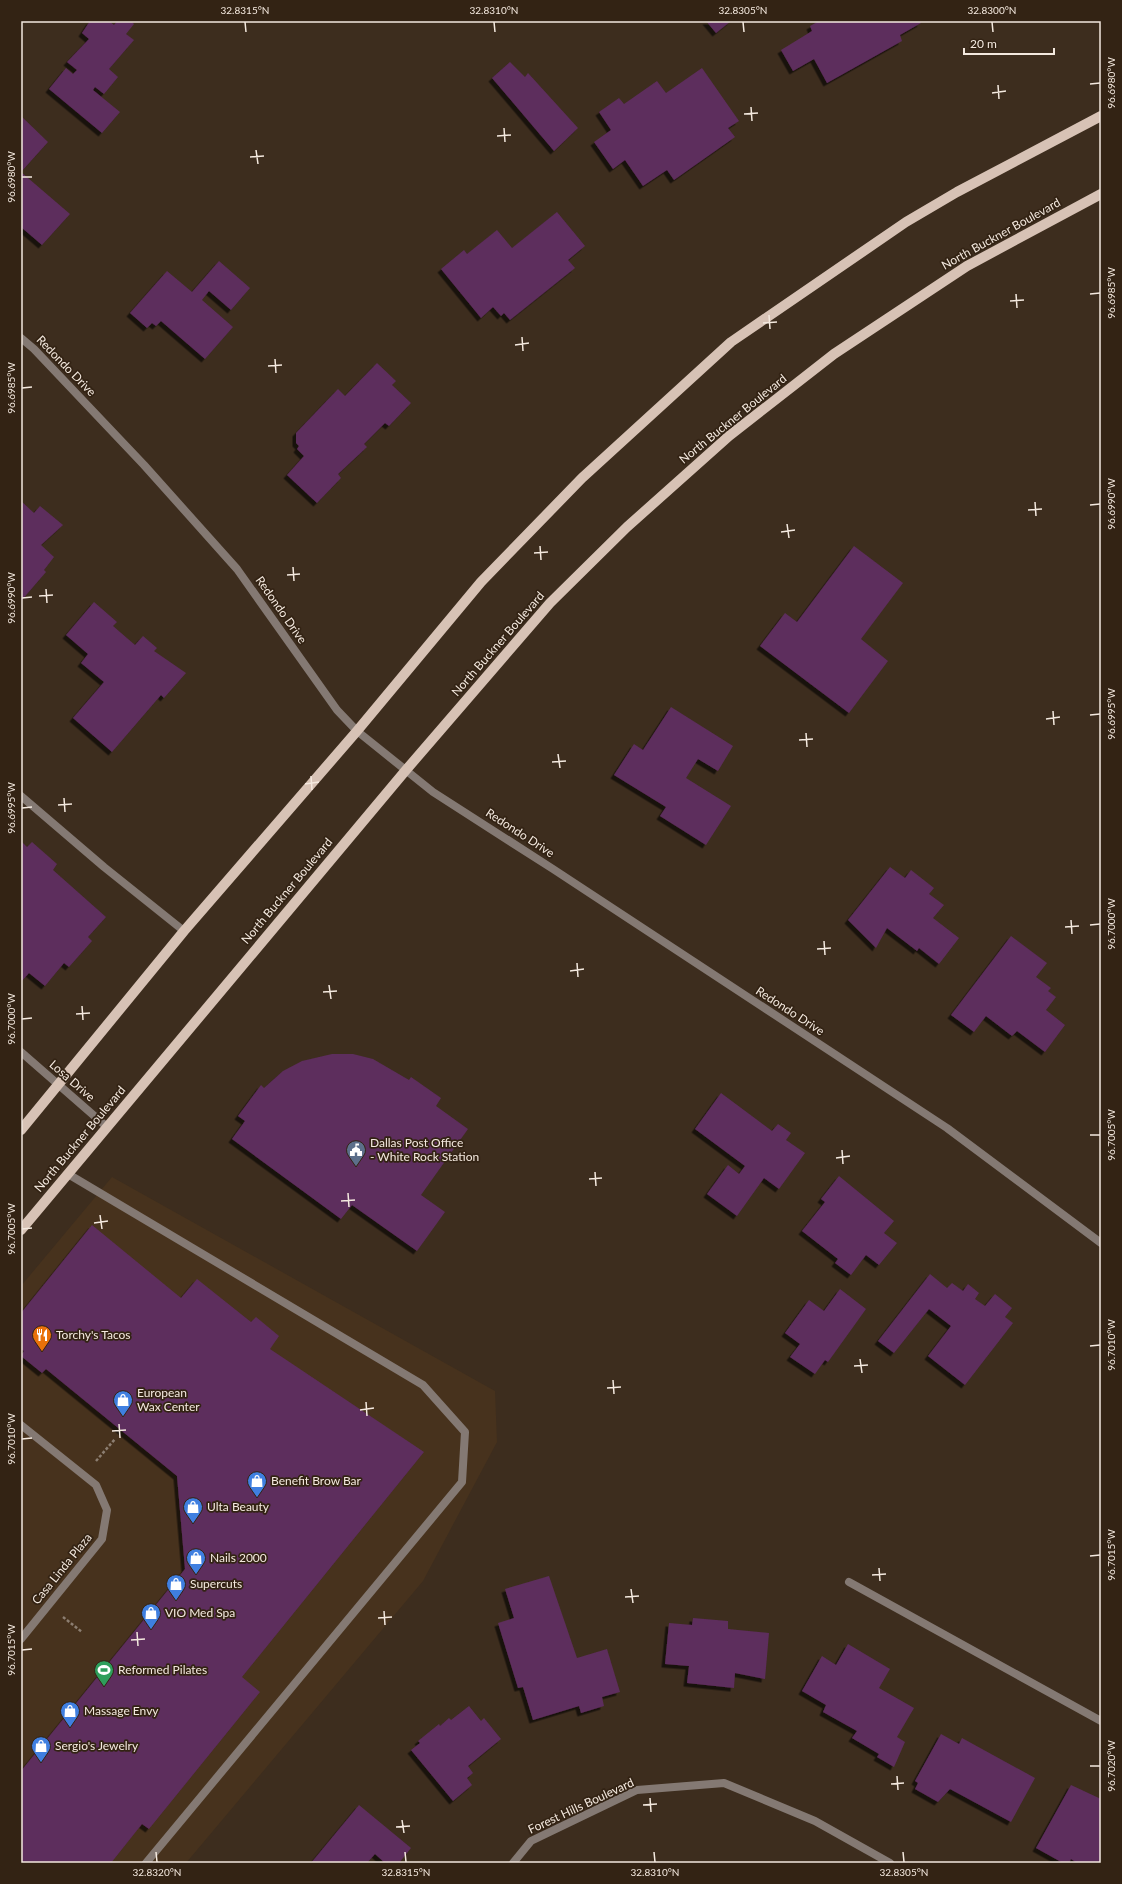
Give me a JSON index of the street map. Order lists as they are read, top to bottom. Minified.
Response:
{"streets":{"main road":["North Buckner Boulevard"],"street":["Redondo Drive","Losa Drive","Casa Linda Plaza","Forest Hills Boulevard"]},"crossings":[["North Buckner Boulevard","Redondo Drive"],["North Buckner Boulevard","Losa Drive"]],"places":{"public building":["Dallas Post Office - White Rock Station"],"restaurant":["Torchy's Tacos"],"shop":["European Wax Center","Benefit Brow Bar","Ulta Beauty","Nails 2000","Supercuts","VIO Med Spa","Massage Envy","Sergio's Jewelry"],"sports":["Reformed Pilates"]},"scale_bar":"20 m","coordinates":["32.8315°N","32.8310°N","32.8305°N","32.8300°N","96.6980°W","96.6985°W","96.6990°W","96.6995°W","96.7000°W","96.7005°W","96.7010°W","96.7015°W","96.7020°W","32.8320°N"]}
